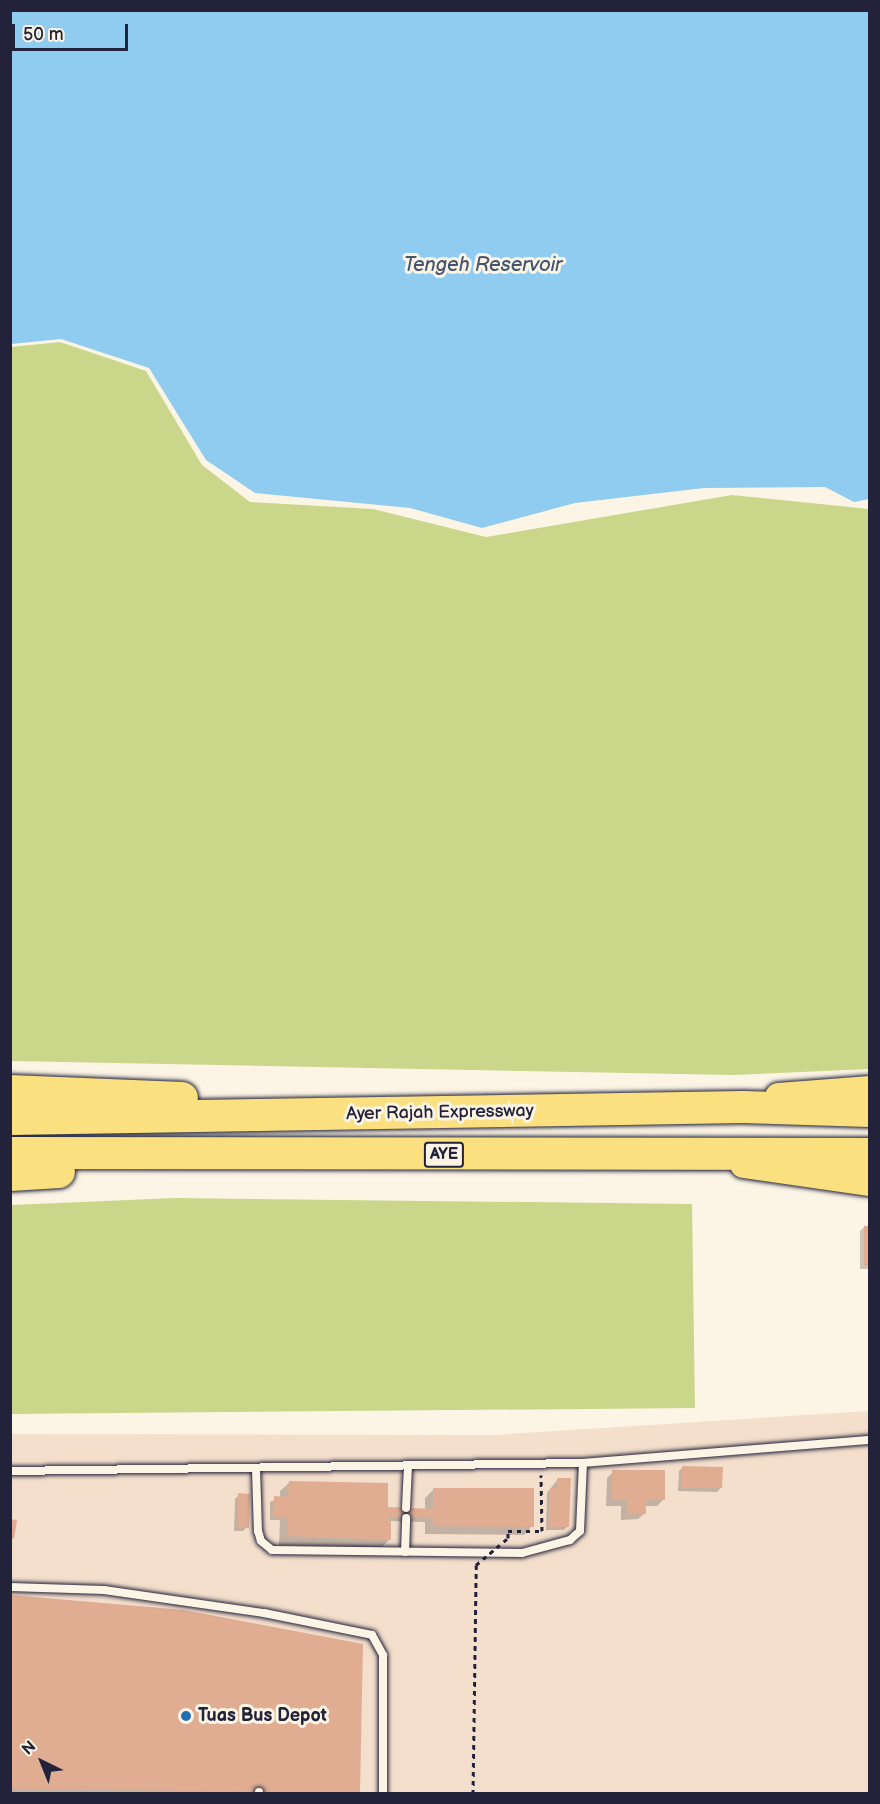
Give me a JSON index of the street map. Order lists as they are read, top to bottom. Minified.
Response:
{"streets":{"highway":["Ayer Rajah Expressway","AYE"]},"water":["Tengeh Reservoir"],"places":["Tuas Bus Depot"],"scale_bar":"50 m","north":"top left"}
